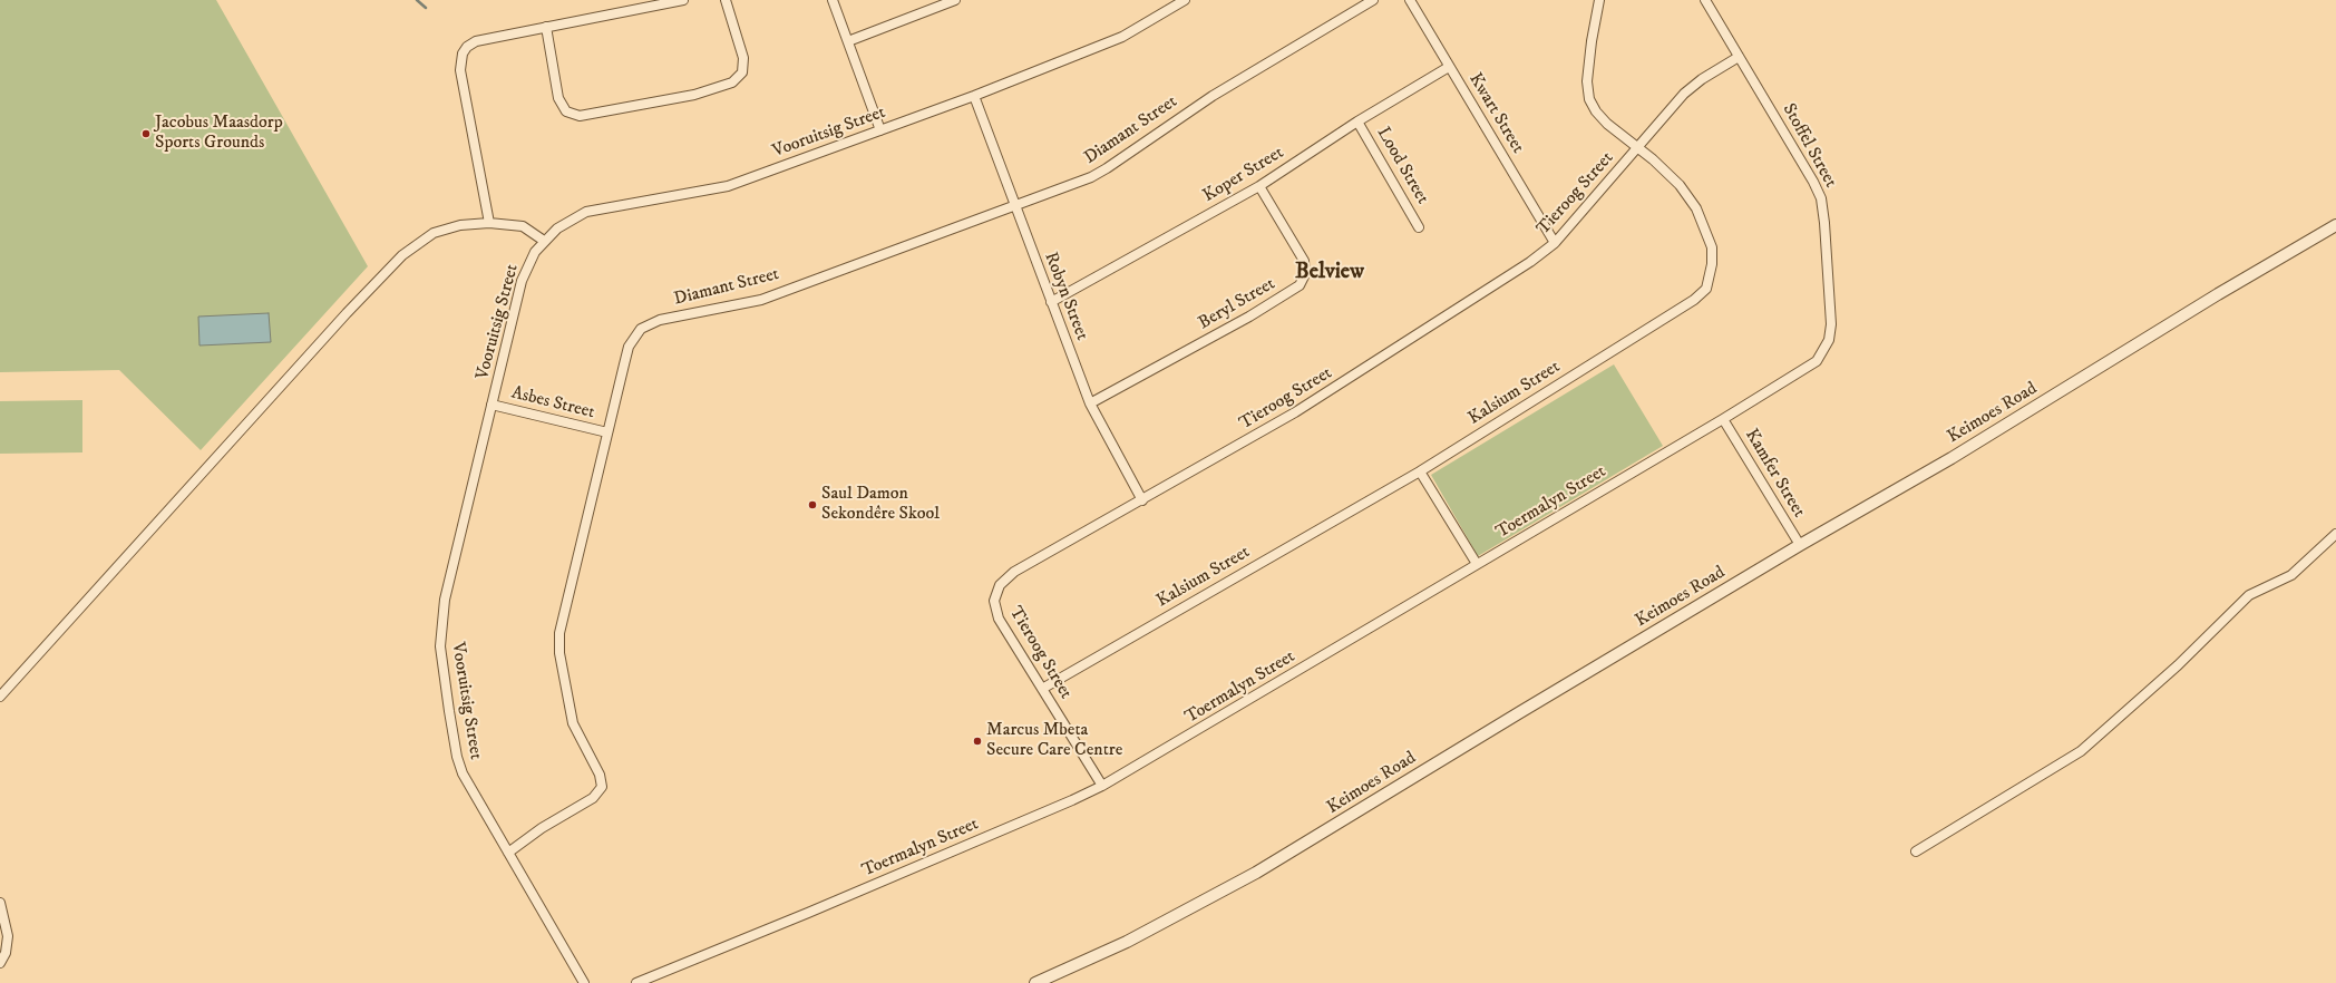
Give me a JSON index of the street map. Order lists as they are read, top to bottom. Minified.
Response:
{"streets":{"street":["Kwart Street","Diamant Street","Vooruitsig Street","Stoffel Street","Lood Street","Koper Street","Tieroog Street","Robyn Street","Beryl Street","Kalsium Street","Asbes Street","Keimoes Road","Kamfer Street","Toermalyn Street"]},"crossings":[["Kwart Street","Koper Street"],["Kwart Street","Tieroog Street"],["Diamant Street","Vooruitsig Street"],["Diamant Street","Robyn Street"],["Diamant Street","Asbes Street"],["Vooruitsig Street","Robyn Street"],["Vooruitsig Street","Asbes Street"],["Stoffel Street","Tieroog Street"],["Stoffel Street","Toermalyn Street"],["Lood Street","Koper Street"],["Koper Street","Robyn Street"],["Koper Street","Beryl Street"],["Tieroog Street","Robyn Street"],["Tieroog Street","Kalsium Street"],["Tieroog Street","Toermalyn Street"],["Robyn Street","Beryl Street"],["Keimoes Road","Kamfer Street"],["Kamfer Street","Toermalyn Street"]],"districts":["Belview"],"places":["Jacobus Maasdorp Sports Grounds","Saul Damon Sekondêre Skool","Marcus Mbeta Secure Care Centre"]}
